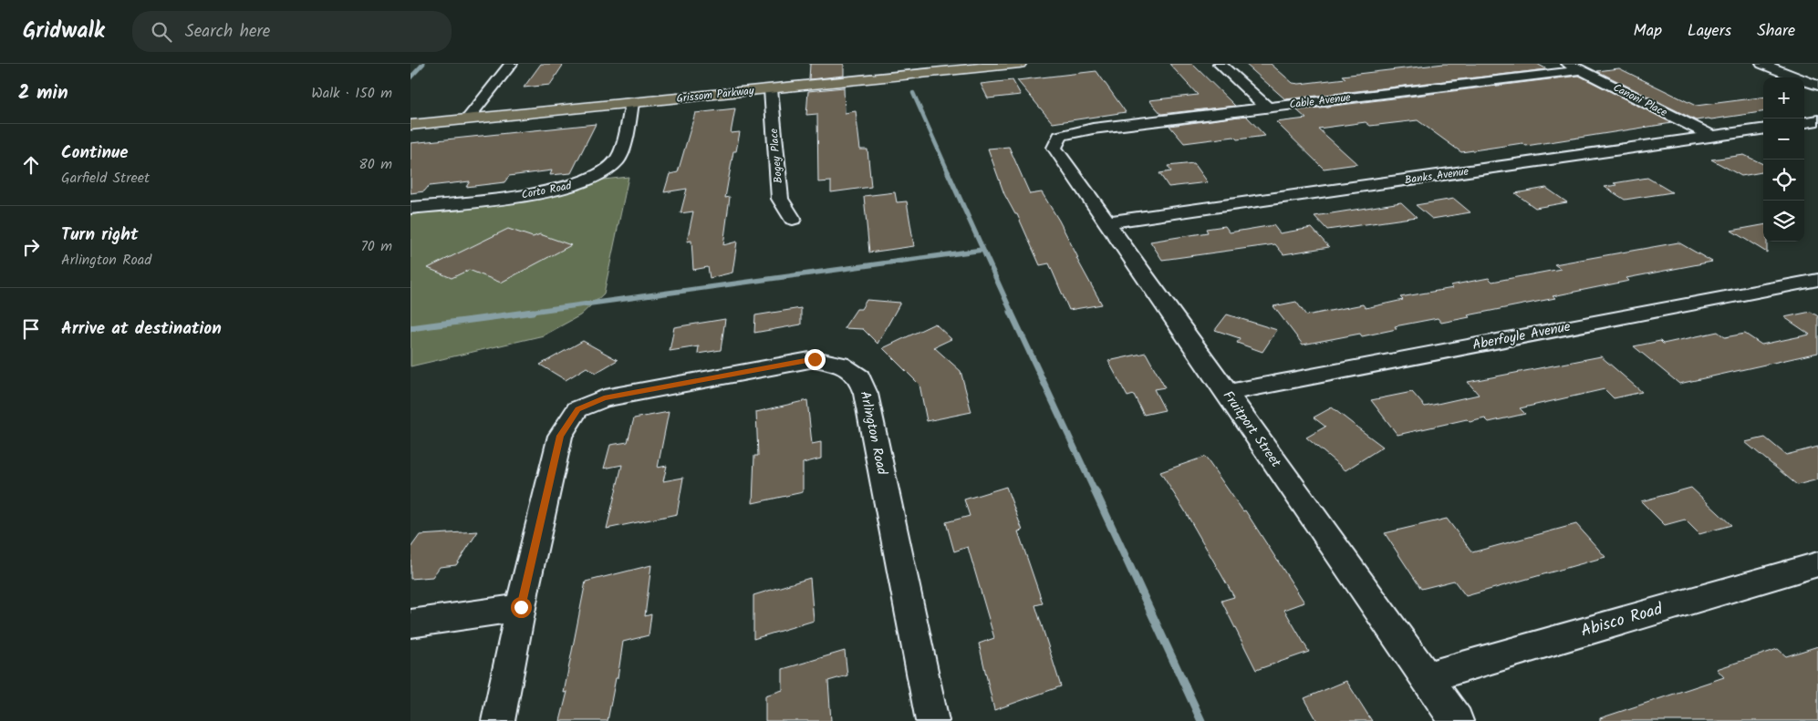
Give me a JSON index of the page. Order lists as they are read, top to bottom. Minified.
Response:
{"streets":{"main road":["Grissom Parkway"],"street":["Canoni Place","Cable Avenue","Bogey Place","Banks Avenue","Corto Road","Aberfoyle Avenue","Fruitport Street","Arlington Road","Abisco Road"]},"crossings":[["Grissom Parkway","Bogey Place"],["Grissom Parkway","Corto Road"],["Canoni Place","Cable Avenue"],["Canoni Place","Banks Avenue"],["Cable Avenue","Fruitport Street"],["Banks Avenue","Fruitport Street"],["Aberfoyle Avenue","Fruitport Street"],["Fruitport Street","Abisco Road"]],"page":{"header":"Gridwalk","search":"Search here","nav":["Map","Layers","Share"],"heading":["2 min","Walk · 150 m"],"map_buttons":["+","−"],"list":[["Continue","Garfield Street","80 m"],["Turn right","Arlington Road","70 m"],"Arrive at destination"]}}
